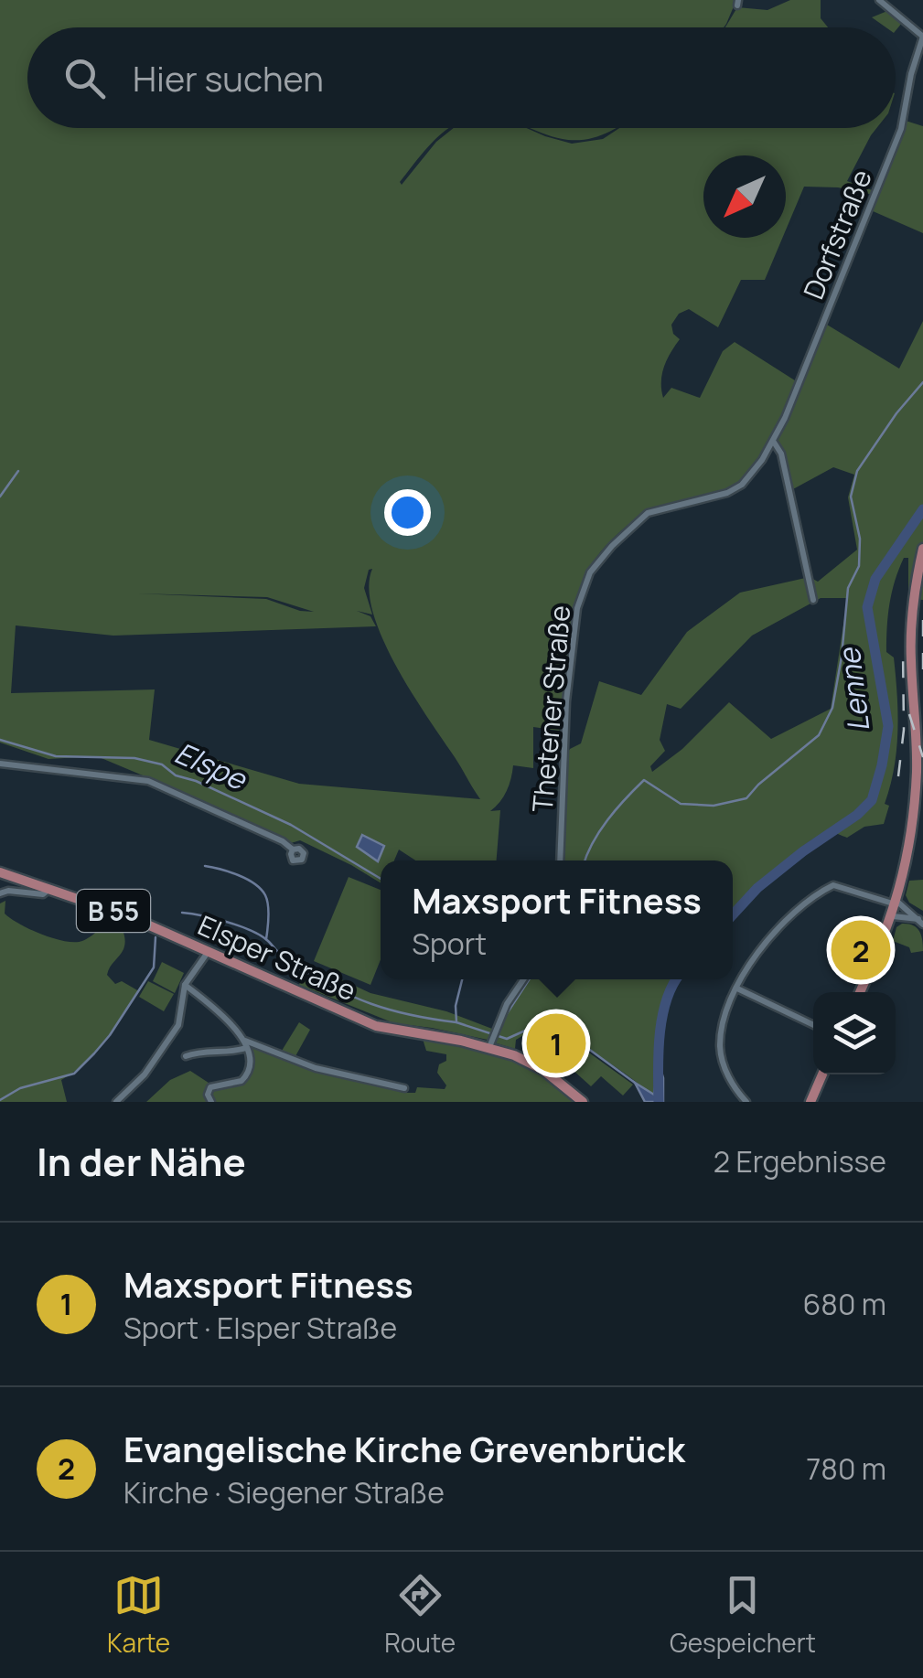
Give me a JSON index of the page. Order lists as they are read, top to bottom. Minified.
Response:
{"streets":{"main road":["B 55","Elsper Straße"],"street":["Dorfstraße","Thetener Straße"]},"crossings":[["Dorfstraße","Thetener Straße"]],"water":["Lenne","Elspe"],"north":"bottom left","page":{"search":"Hier suchen","popup":["Maxsport Fitness","Sport"],"pins":["2","1"],"heading":["In der Nähe","2 Ergebnisse"],"list":[{"mark":"1","name":"Maxsport Fitness","note":"Sport · Elsper Straße","value":"680 m"},{"mark":"2","name":"Evangelische Kirche Grevenbrück","note":"Kirche · Siegener Straße","value":"780 m"}],"nav":["Karte","Route","Gespeichert"]}}
